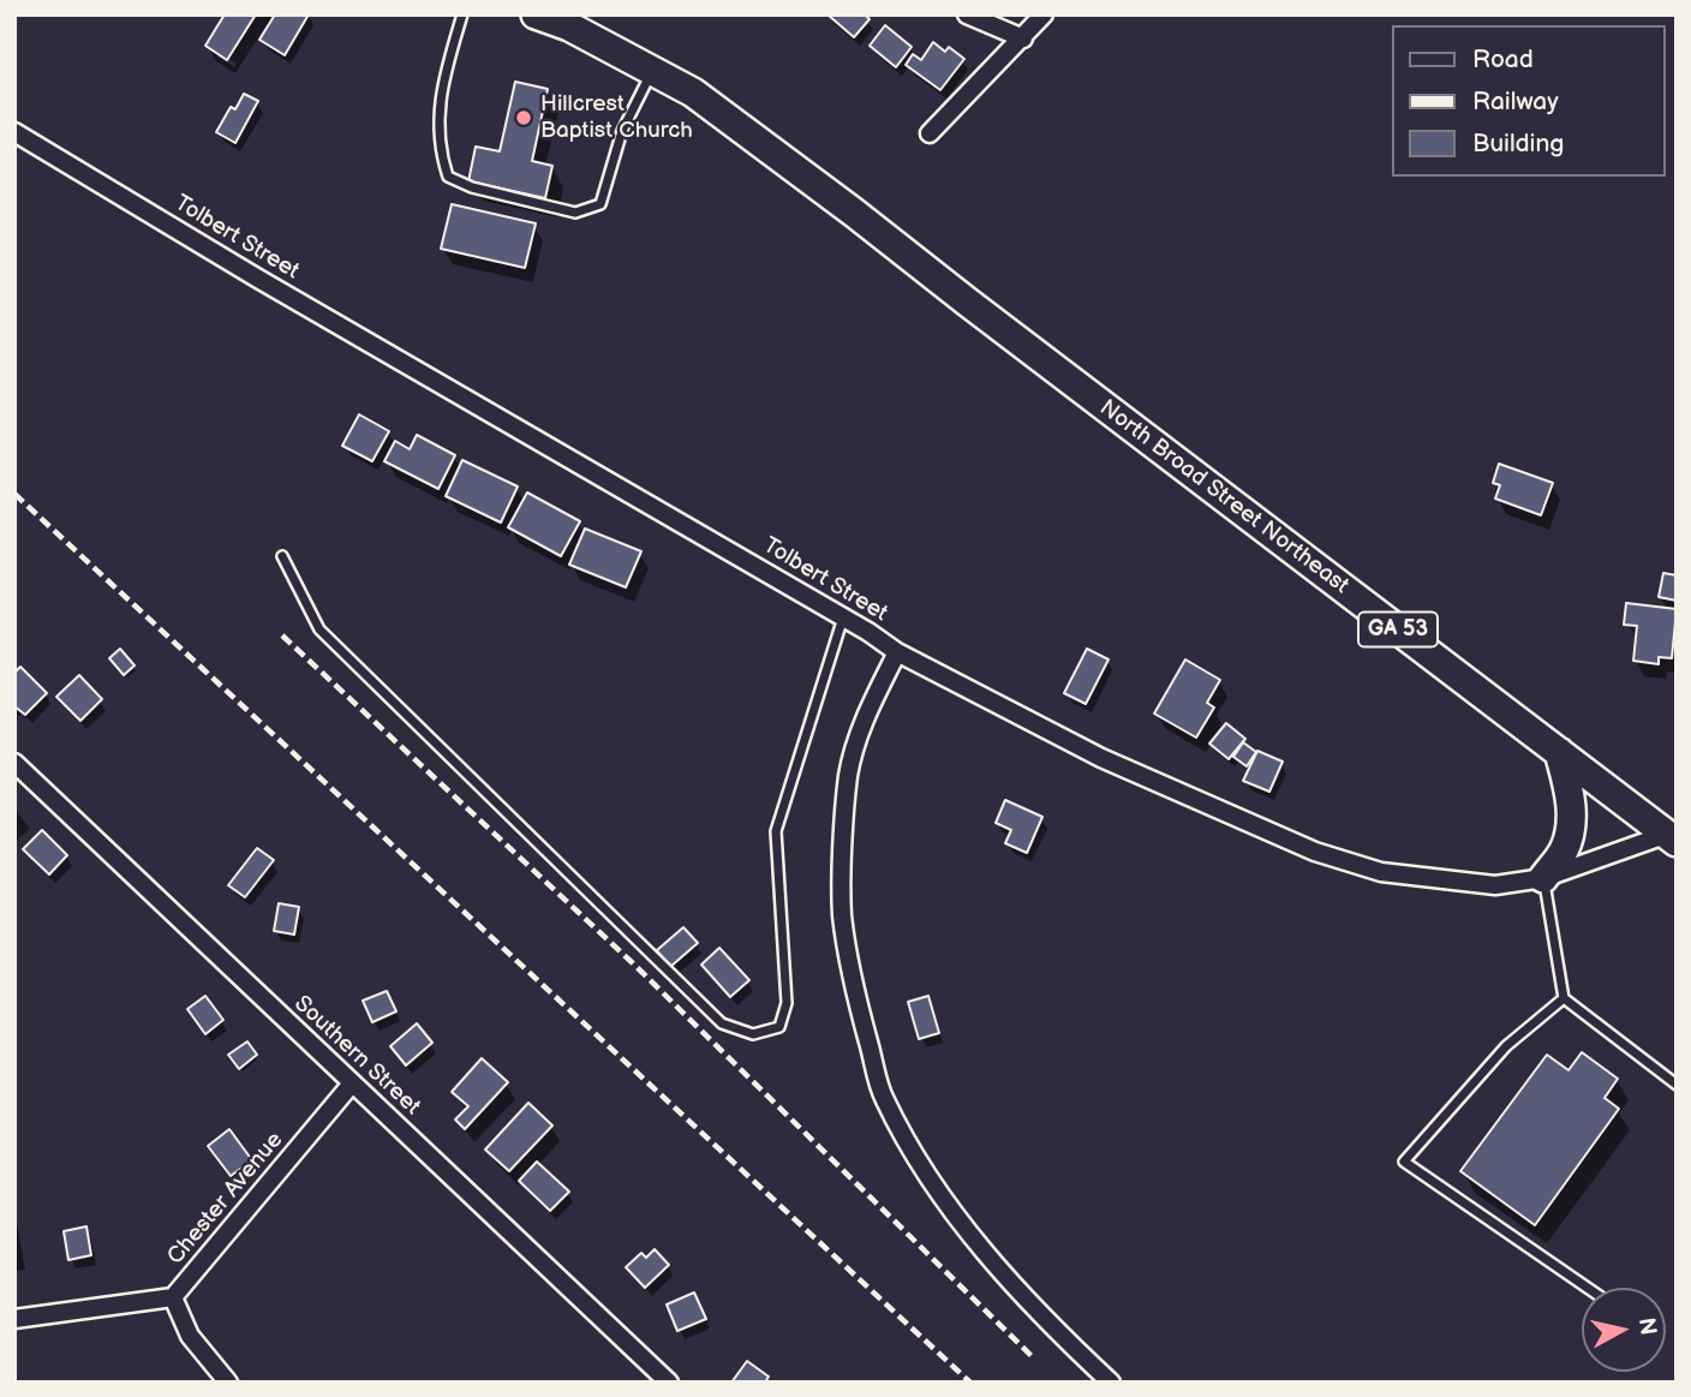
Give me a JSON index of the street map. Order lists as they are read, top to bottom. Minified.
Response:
{"streets":{"main road":["North Broad Street Northeast","GA 53"],"street":["Tolbert Street","Southern Street","Chester Avenue"]},"crossings":[["Tolbert Street","North Broad Street Northeast"],["North Broad Street Northeast","GA 53"],["Southern Street","Chester Avenue"]],"places":["Hillcrest Baptist Church"],"legend":["Road","Railway","Building"],"north":"right"}
